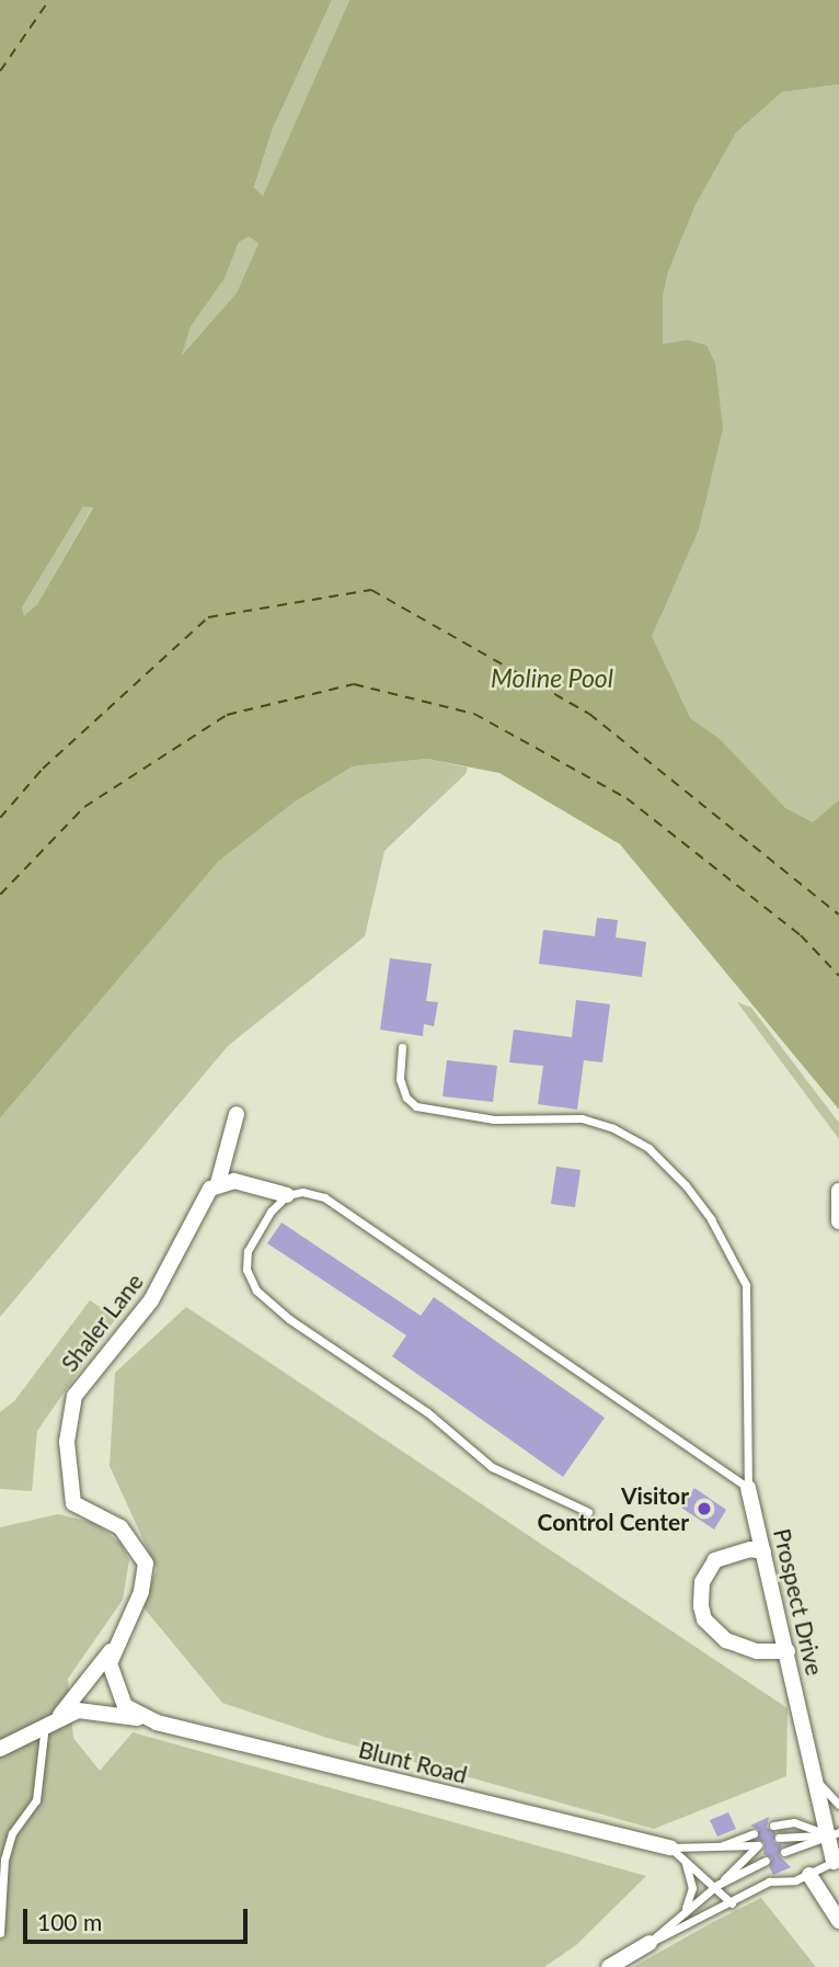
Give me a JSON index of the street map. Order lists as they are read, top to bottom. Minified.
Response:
{"streets":{"street":["Shaler Lane","Prospect Drive","Blunt Road"]},"crossings":[["Shaler Lane","Blunt Road"]],"water":["Moline Pool"],"places":["Visitor Control Center"],"scale_bar":"100 m"}
